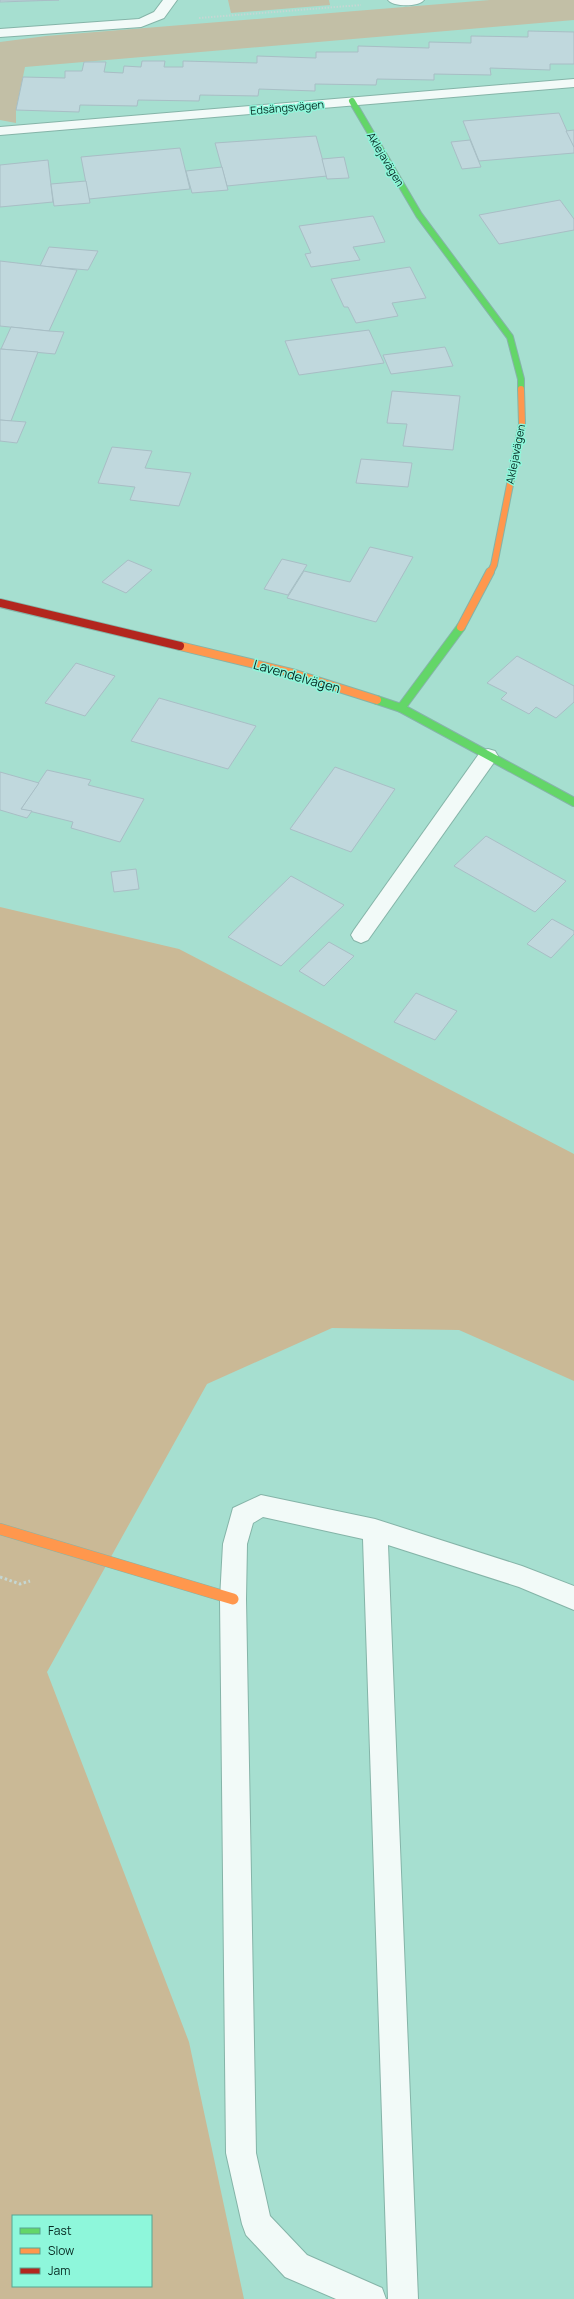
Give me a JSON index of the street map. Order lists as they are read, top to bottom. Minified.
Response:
{"streets":{"street":["Edsängsvägen","Aklejavägen","Lavendelvägen"]},"crossings":[["Edsängsvägen","Aklejavägen"],["Aklejavägen","Lavendelvägen"]],"legend":["Fast","Slow","Jam"]}
